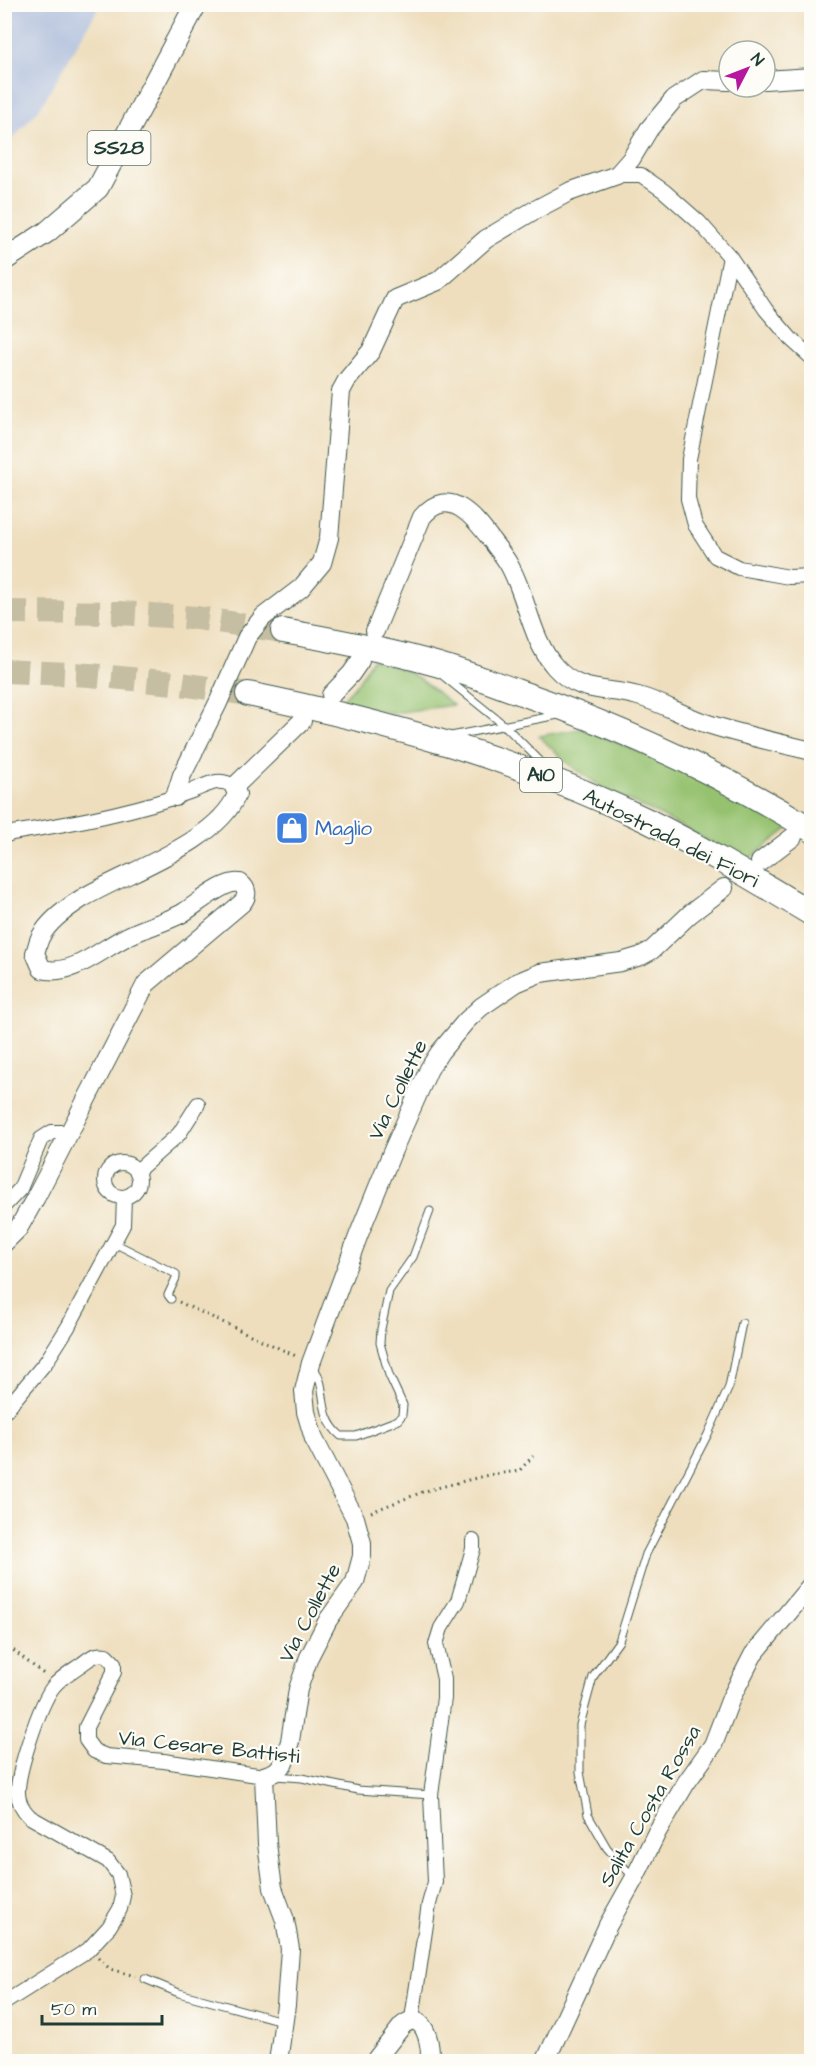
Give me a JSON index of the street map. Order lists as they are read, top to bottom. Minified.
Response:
{"streets":{"highway":["A10","Autostrada dei Fiori"],"main road":["SS28"],"street":["Via Collette","Via Cesare Battisti","Salita Costa Rossa"]},"crossings":[["Via Collette","Via Cesare Battisti"]],"places":{"shop":["Maglio"]},"scale_bar":"50 m","north":"top right"}
